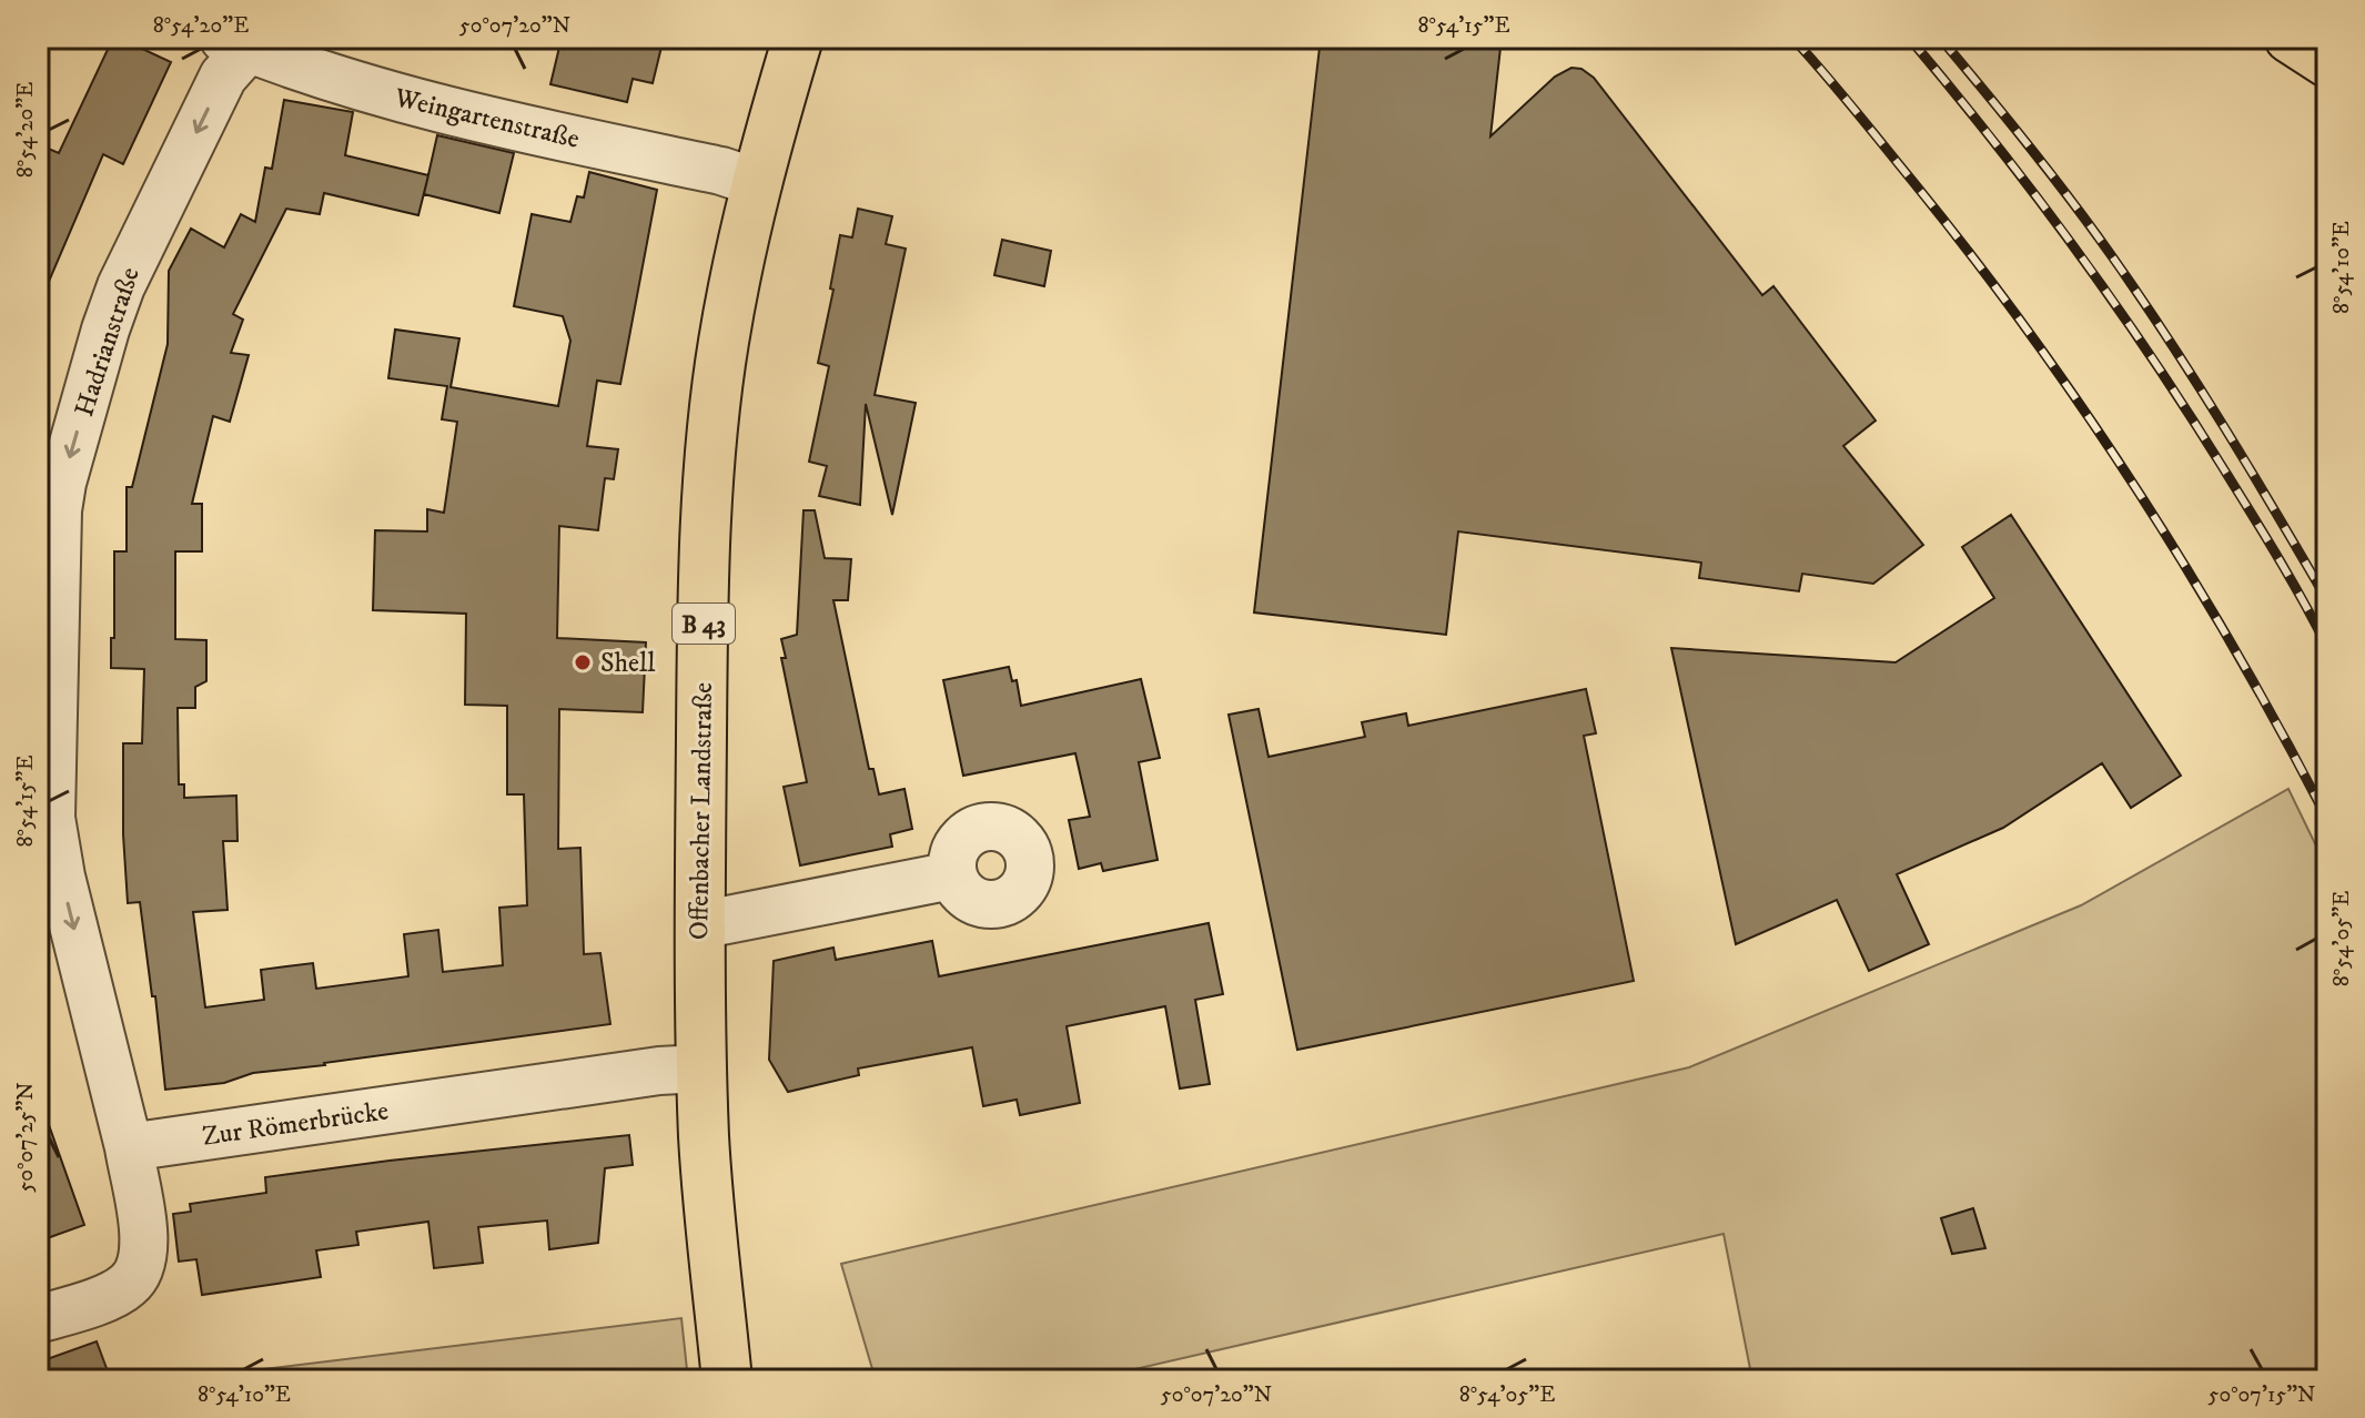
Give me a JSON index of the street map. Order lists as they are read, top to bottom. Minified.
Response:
{"streets":{"main road":["B 43","Offenbacher Landstraße"],"street":["Weingartenstraße","Hadrianstraße","Zur Römerbrücke"]},"crossings":[["Weingartenstraße","Hadrianstraße"],["Weingartenstraße","Offenbacher Landstraße"],["Hadrianstraße","Zur Römerbrücke"],["Offenbacher Landstraße","Zur Römerbrücke"]],"one_way":["Hadrianstraße"],"places":["Shell"],"coordinates":["8°54'20\"E","50°07'20\"N","8°54'15\"E","8°54'10\"E","8°54'05\"E","50°07'25\"N","50°07'15\"N"]}
